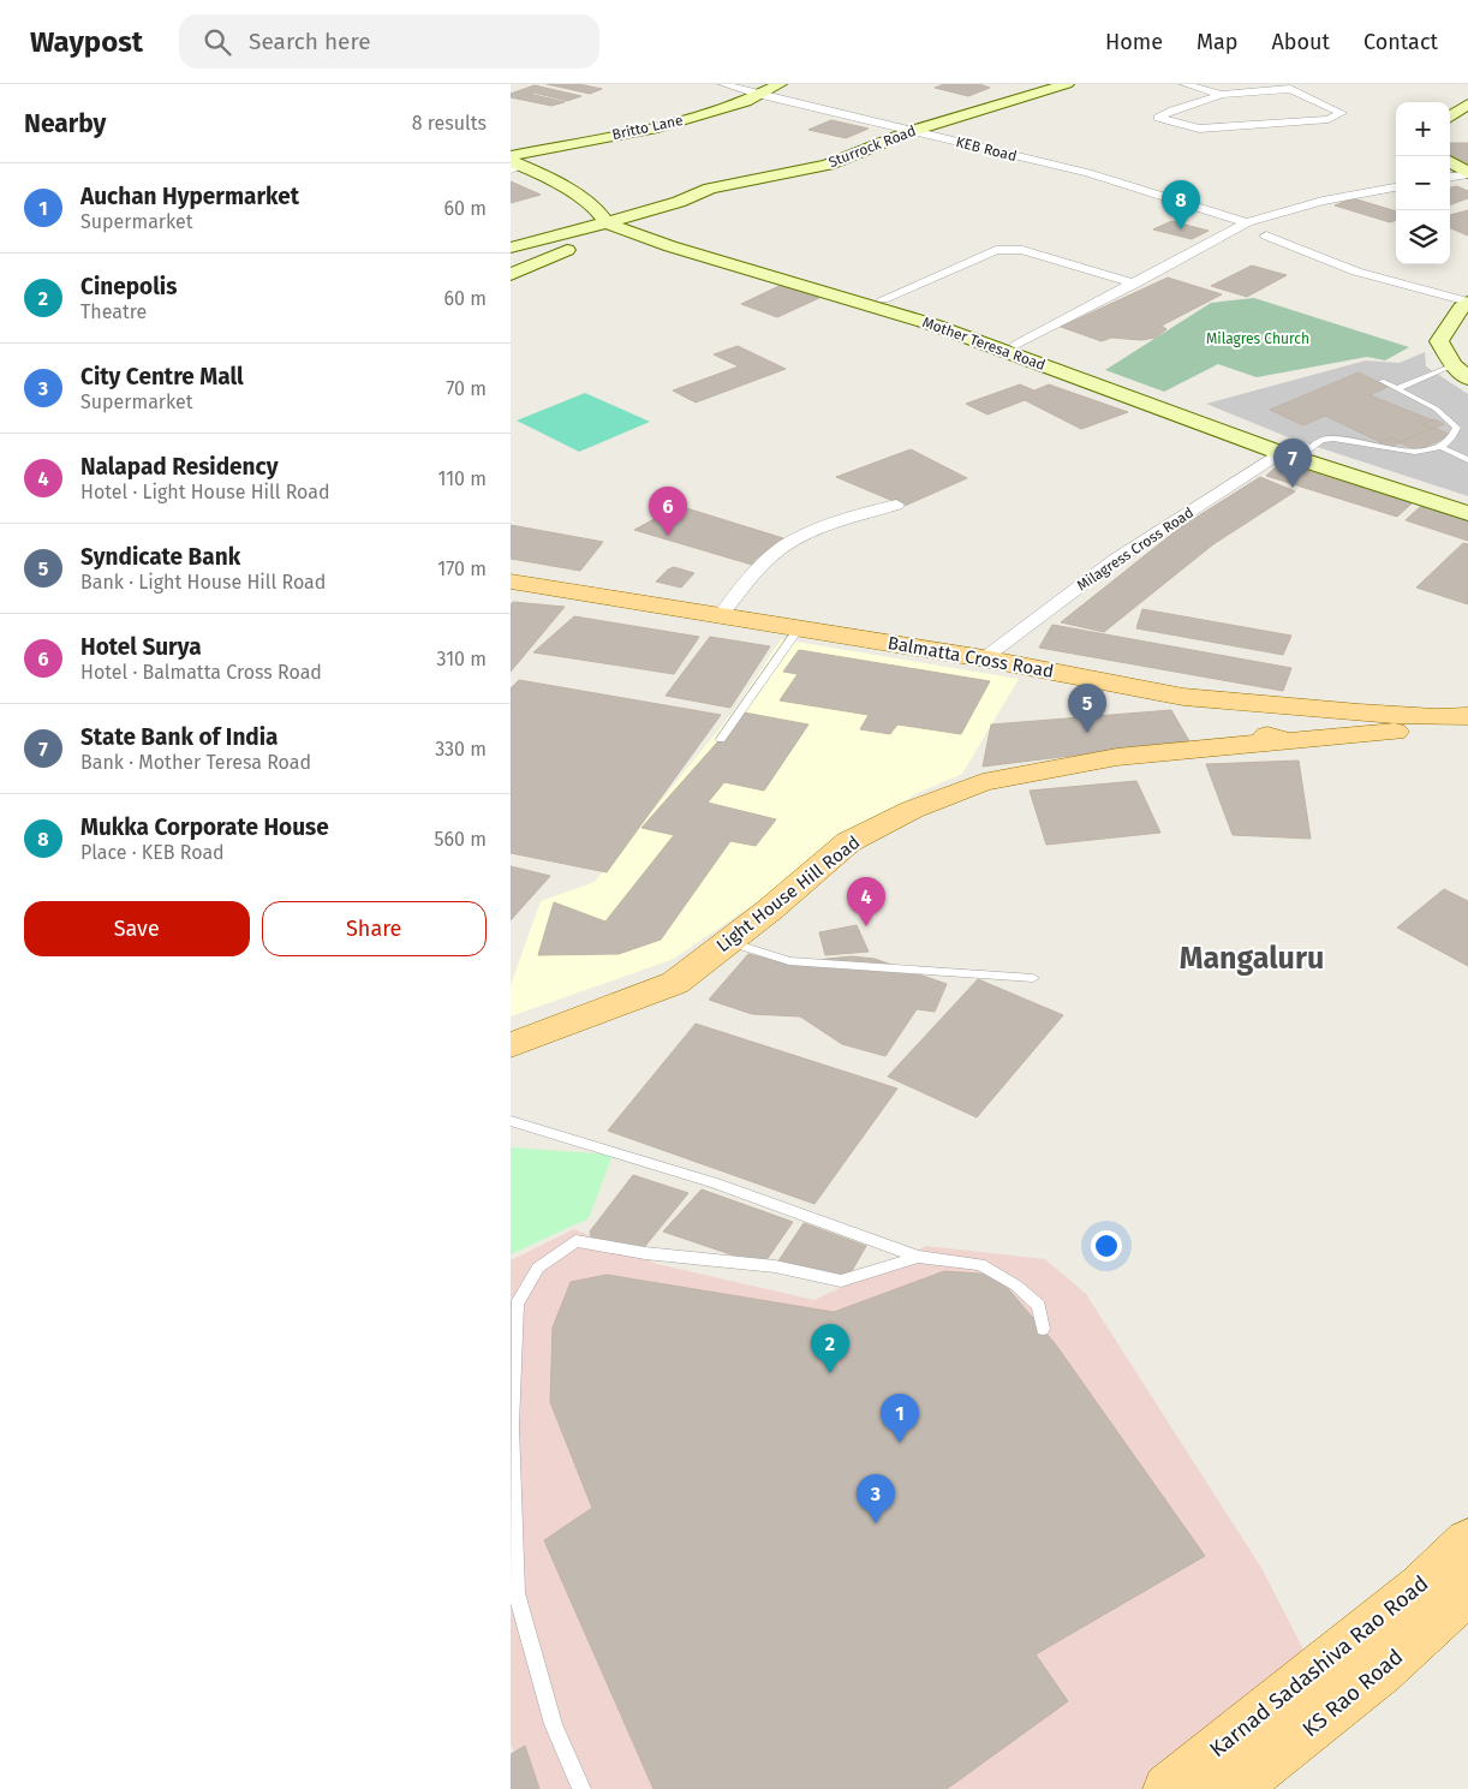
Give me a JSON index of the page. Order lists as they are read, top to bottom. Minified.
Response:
{"streets":{"main road":["Britto Lane","Sturrock Road","Mother Teresa Road","Balmatta Cross Road","Light House Hill Road","Karnad Sadashiva Rao Road","KS Rao Road"],"street":["KEB Road","Milagress Cross Road"]},"crossings":[["Britto Lane","KEB Road"],["Britto Lane","Mother Teresa Road"],["Sturrock Road","KEB Road"],["Sturrock Road","Mother Teresa Road"],["Mother Teresa Road","Milagress Cross Road"],["Milagress Cross Road","Balmatta Cross Road"]],"districts":["Mangaluru"],"parks":["Milagres Church"],"page":{"header":"Waypost","search":"Search here","nav":["Home","Map","About","Contact"],"heading":["Nearby","8 results"],"map_buttons":["+","−"],"list":[{"mark":"1","name":"Auchan Hypermarket","note":"Supermarket","value":"60 m"},{"mark":"2","name":"Cinepolis","note":"Theatre","value":"60 m"},{"mark":"3","name":"City Centre Mall","note":"Supermarket","value":"70 m"},{"mark":"4","name":"Nalapad Residency","note":"Hotel · Light House Hill Road","value":"110 m"},{"mark":"5","name":"Syndicate Bank","note":"Bank · Light House Hill Road","value":"170 m"},{"mark":"6","name":"Hotel Surya","note":"Hotel · Balmatta Cross Road","value":"310 m"},{"mark":"7","name":"State Bank of India","note":"Bank · Mother Teresa Road","value":"330 m"},{"mark":"8","name":"Mukka Corporate House","note":"Place · KEB Road","value":"560 m"}],"pins":["8","7","6","5","4","2","1","3"],"buttons":["Save","Share"]}}
